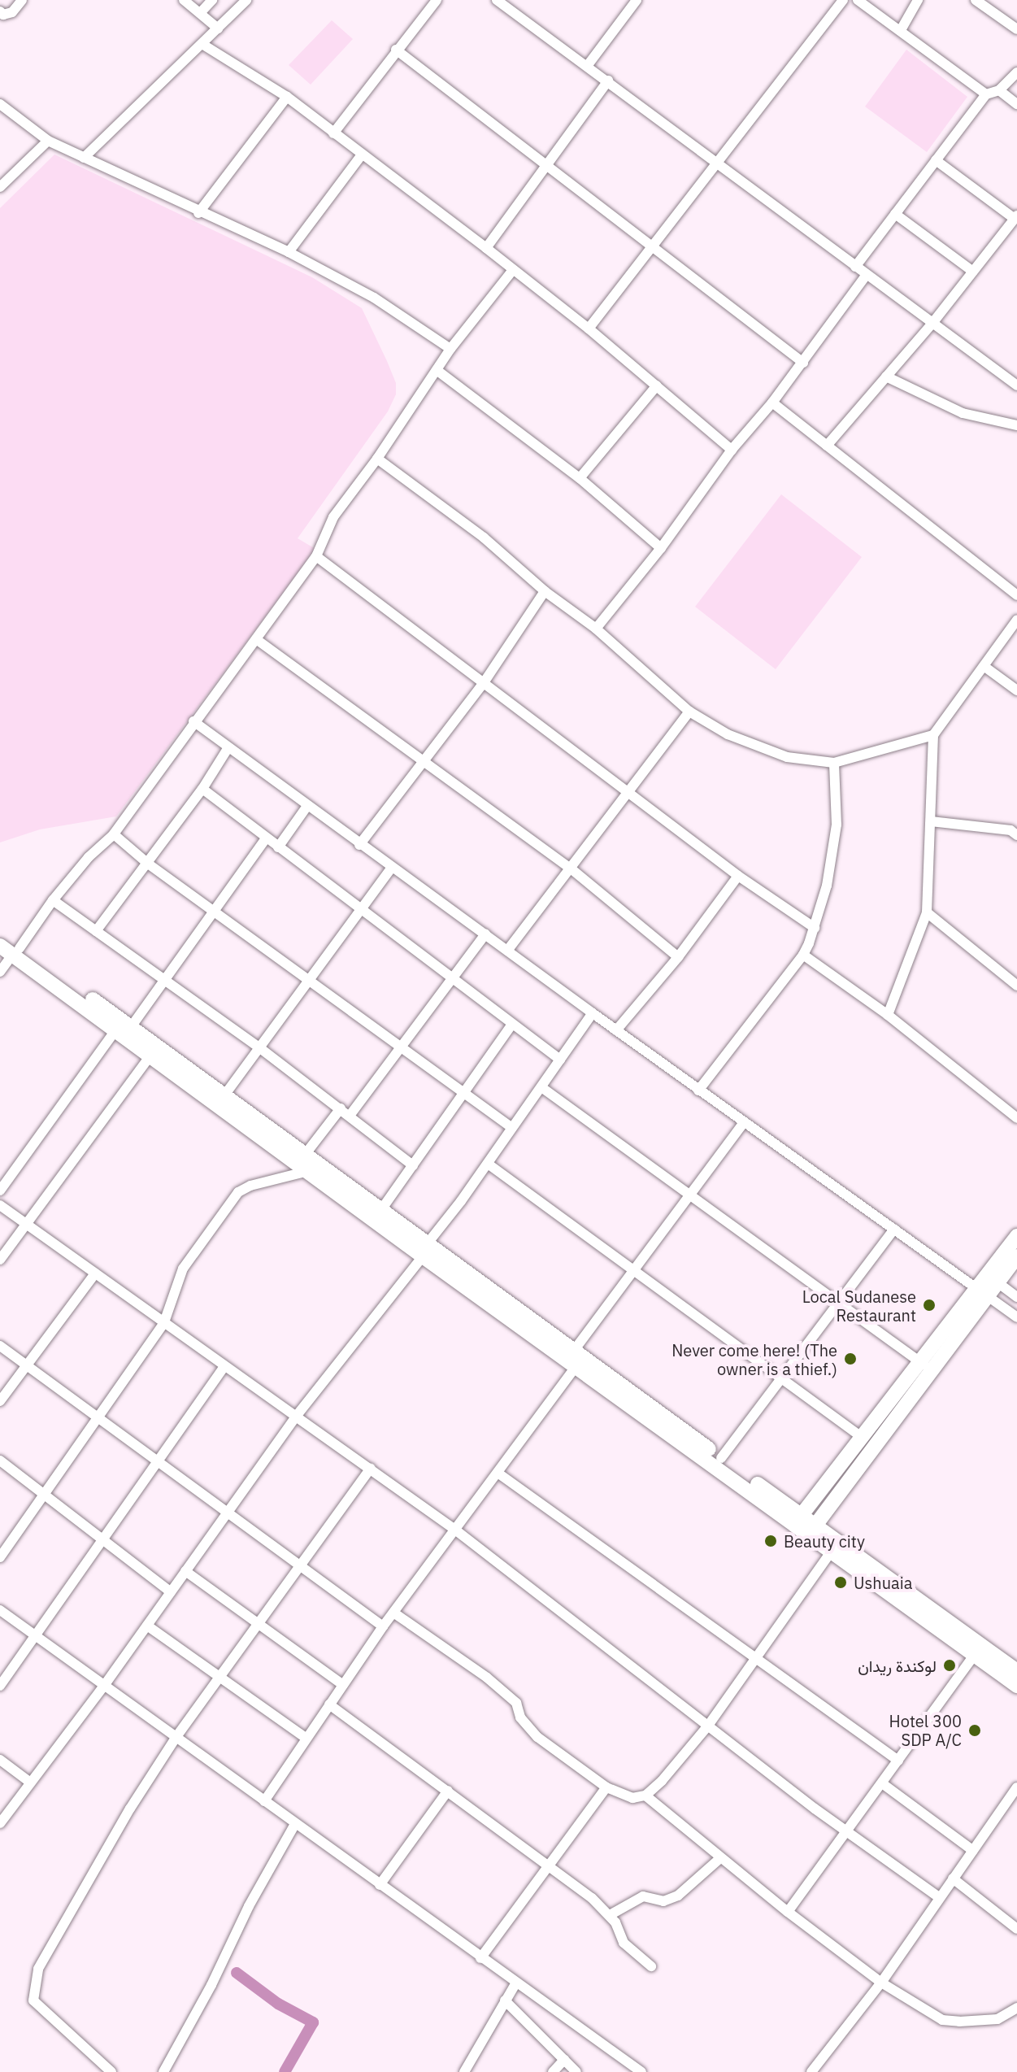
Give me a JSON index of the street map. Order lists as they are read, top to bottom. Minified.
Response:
{"places":["Local Sudanese Restaurant","Never come here! (The owner is a thief.)","Beauty city","Ushuaia","لوكندة ريدان","Hotel 300 SDP A/C"]}
